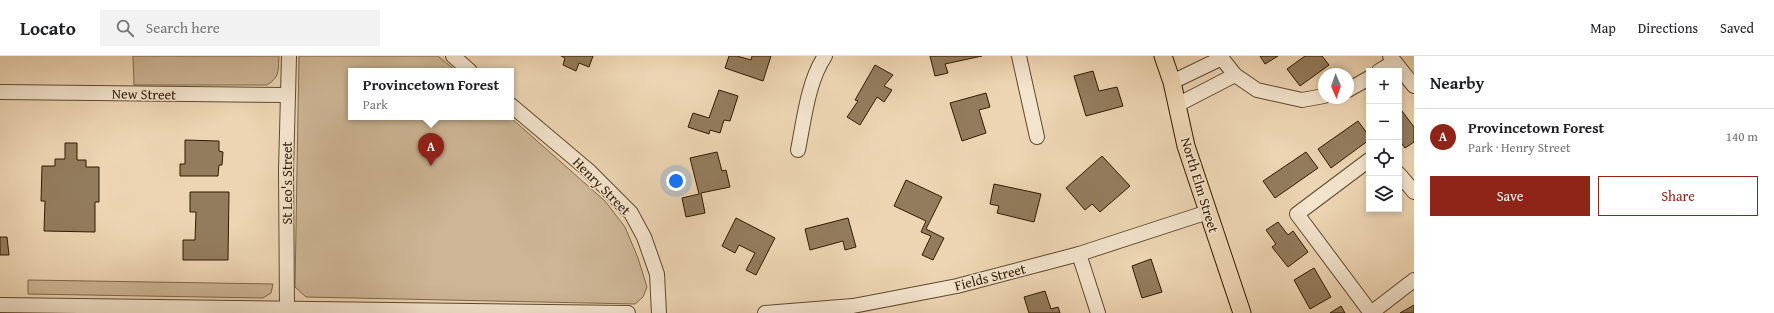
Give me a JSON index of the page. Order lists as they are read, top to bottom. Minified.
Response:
{"streets":{"main road":["North Elm Street"],"street":["New Street","St Leo's Street","Henry Street","Fields Street"]},"crossings":[["New Street","St Leo's Street"],["North Elm Street","Fields Street"]],"north":"bottom","page":{"header":"Locato","search":"Search here","nav":["Map","Directions","Saved"],"heading":"Nearby","map_buttons":["+","−"],"popup":["Provincetown Forest","Park"],"list":[{"mark":"A","name":"Provincetown Forest","note":"Park · Henry Street","value":"140 m"}],"pins":"A","buttons":["Save","Share"]}}
